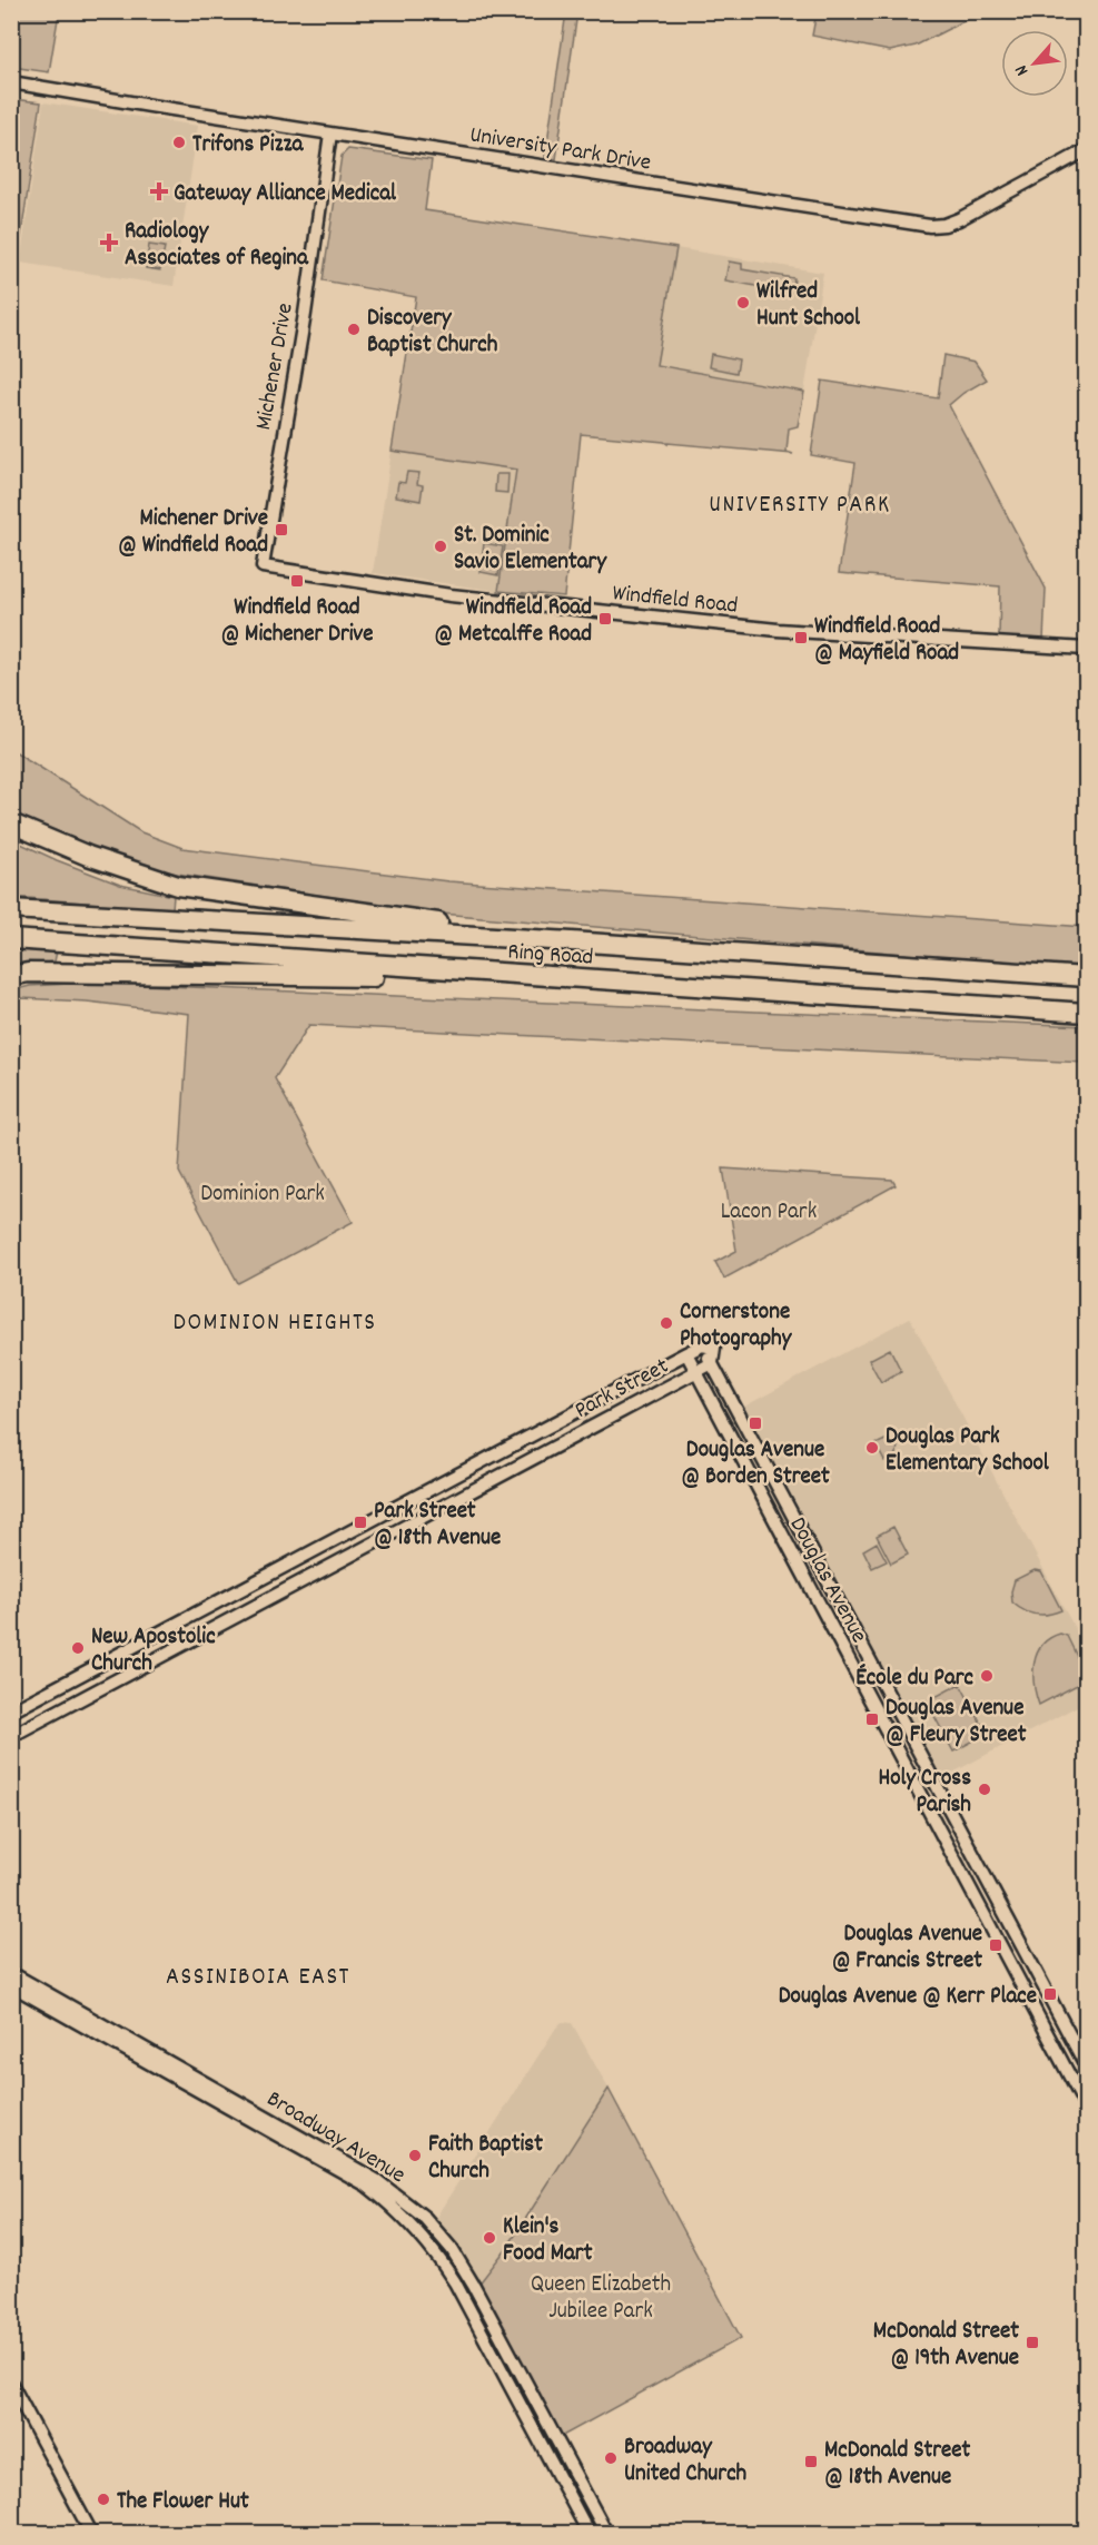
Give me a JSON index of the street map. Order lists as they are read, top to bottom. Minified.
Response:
{"streets":{"highway":["Ring Road"],"street":["University Park Drive","Michener Drive","Windfield Road","Park Street","Douglas Avenue","Broadway Avenue"]},"crossings":[["University Park Drive","Michener Drive"],["Michener Drive","Windfield Road"],["Park Street","Douglas Avenue"]],"districts":["UNIVERSITY PARK","DOMINION HEIGHTS","ASSINIBOIA EAST"],"parks":["Dominion Park","Lacon Park","Queen Elizabeth Jubilee Park"],"places":{"other":["Trifons Pizza","Wilfred Hunt School","Discovery Baptist Church","St. Dominic Savio Elementary","Cornerstone Photography","Douglas Park Elementary School","New Apostolic Church","École du Parc","Holy Cross Parish","Faith Baptist Church","Klein's Food Mart","Broadway United Church","The Flower Hut"],"health":["Gateway Alliance Medical","Radiology Associates of Regina"],"transit":["Michener Drive @ Windfield Road","Windfield Road @ Michener Drive","Windfield Road @ Metcalffe Road","Windfield Road @ Mayfield Road","Douglas Avenue @ Borden Street","Park Street @ 18th Avenue","Douglas Avenue @ Fleury Street","Douglas Avenue @ Francis Street","Douglas Avenue @ Kerr Place","McDonald Street @ 19th Avenue","McDonald Street @ 18th Avenue"]},"north":"bottom left"}
